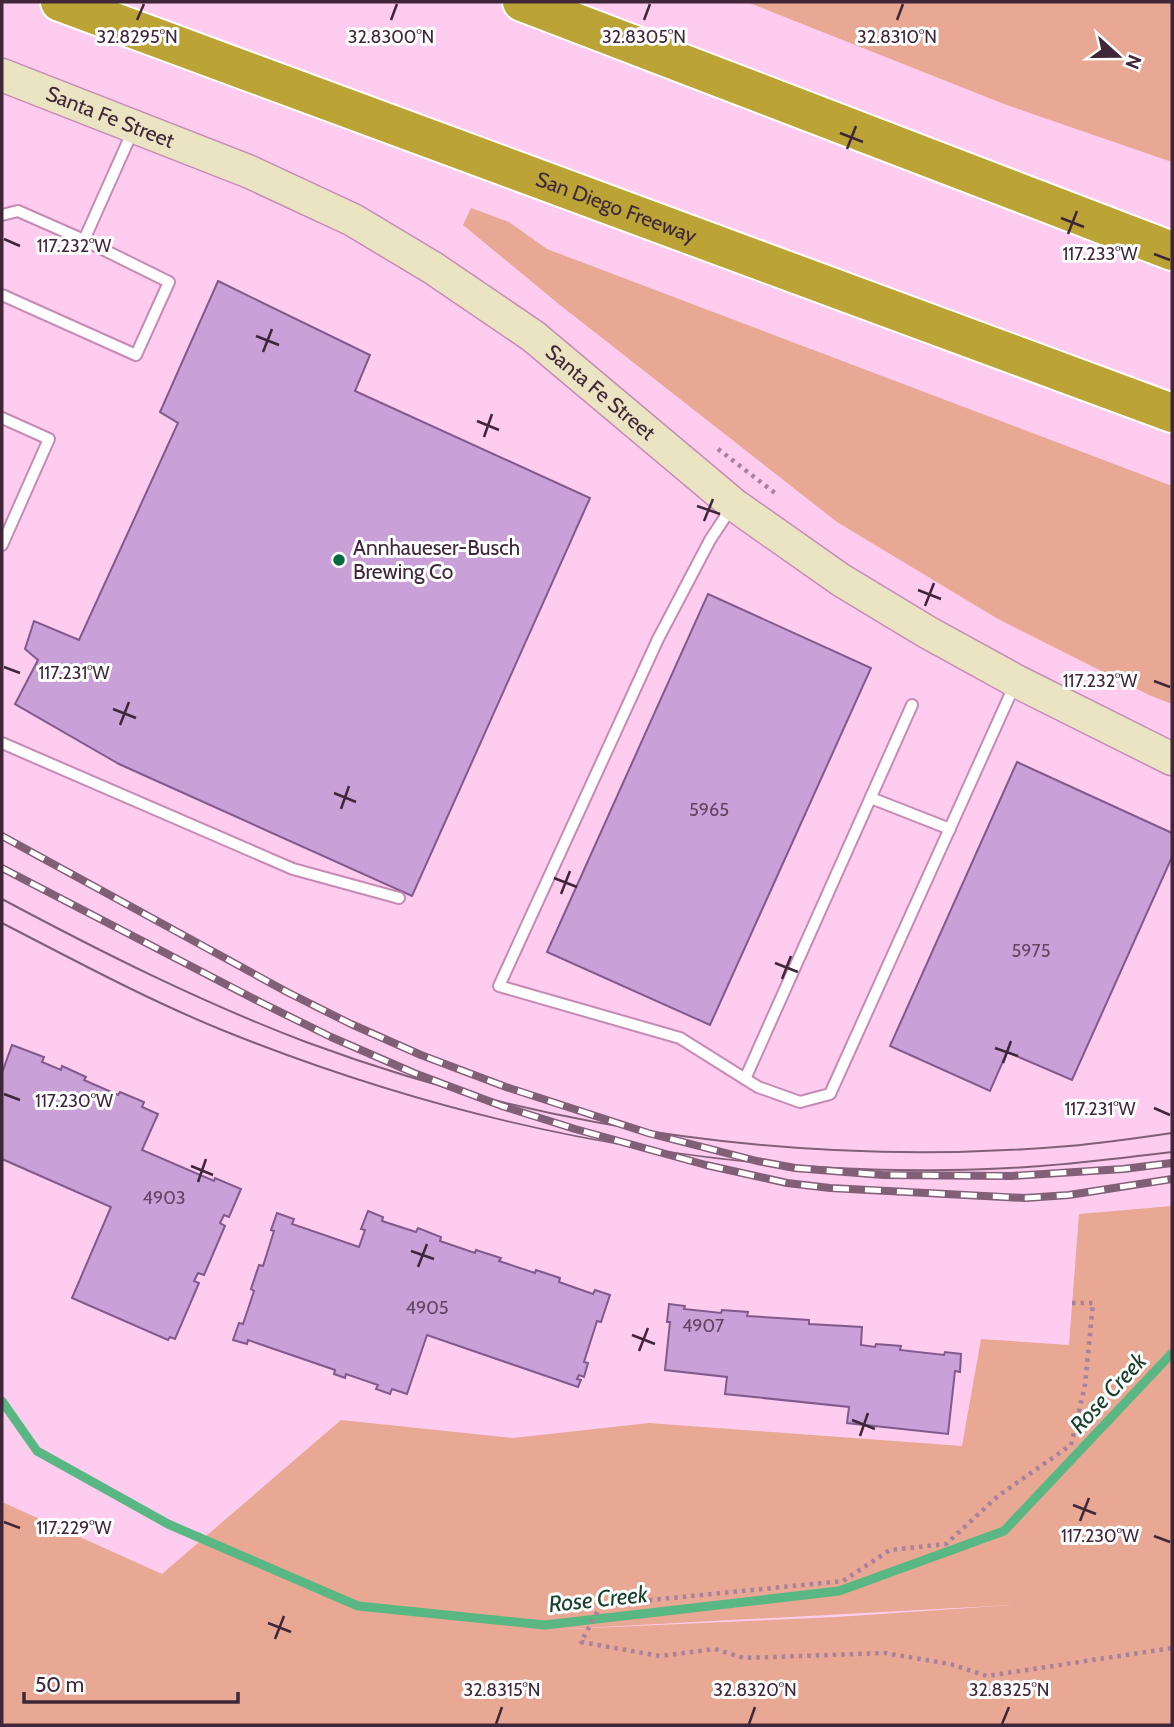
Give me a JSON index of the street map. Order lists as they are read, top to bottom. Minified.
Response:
{"streets":{"highway":["San Diego Freeway"],"street":["Santa Fe Street"]},"water":["Rose Creek"],"places":["Annhaueser-Busch Brewing Co"],"house_numbers":["5965","5975","4903","4905","4907"],"scale_bar":"50 m","north":"right","coordinates":["32.8295°N","32.8300°N","32.8305°N","32.8310°N","117.232°W","117.233°W","117.231°W","117.230°W","117.229°W","32.8315°N","32.8320°N","32.8325°N"]}
